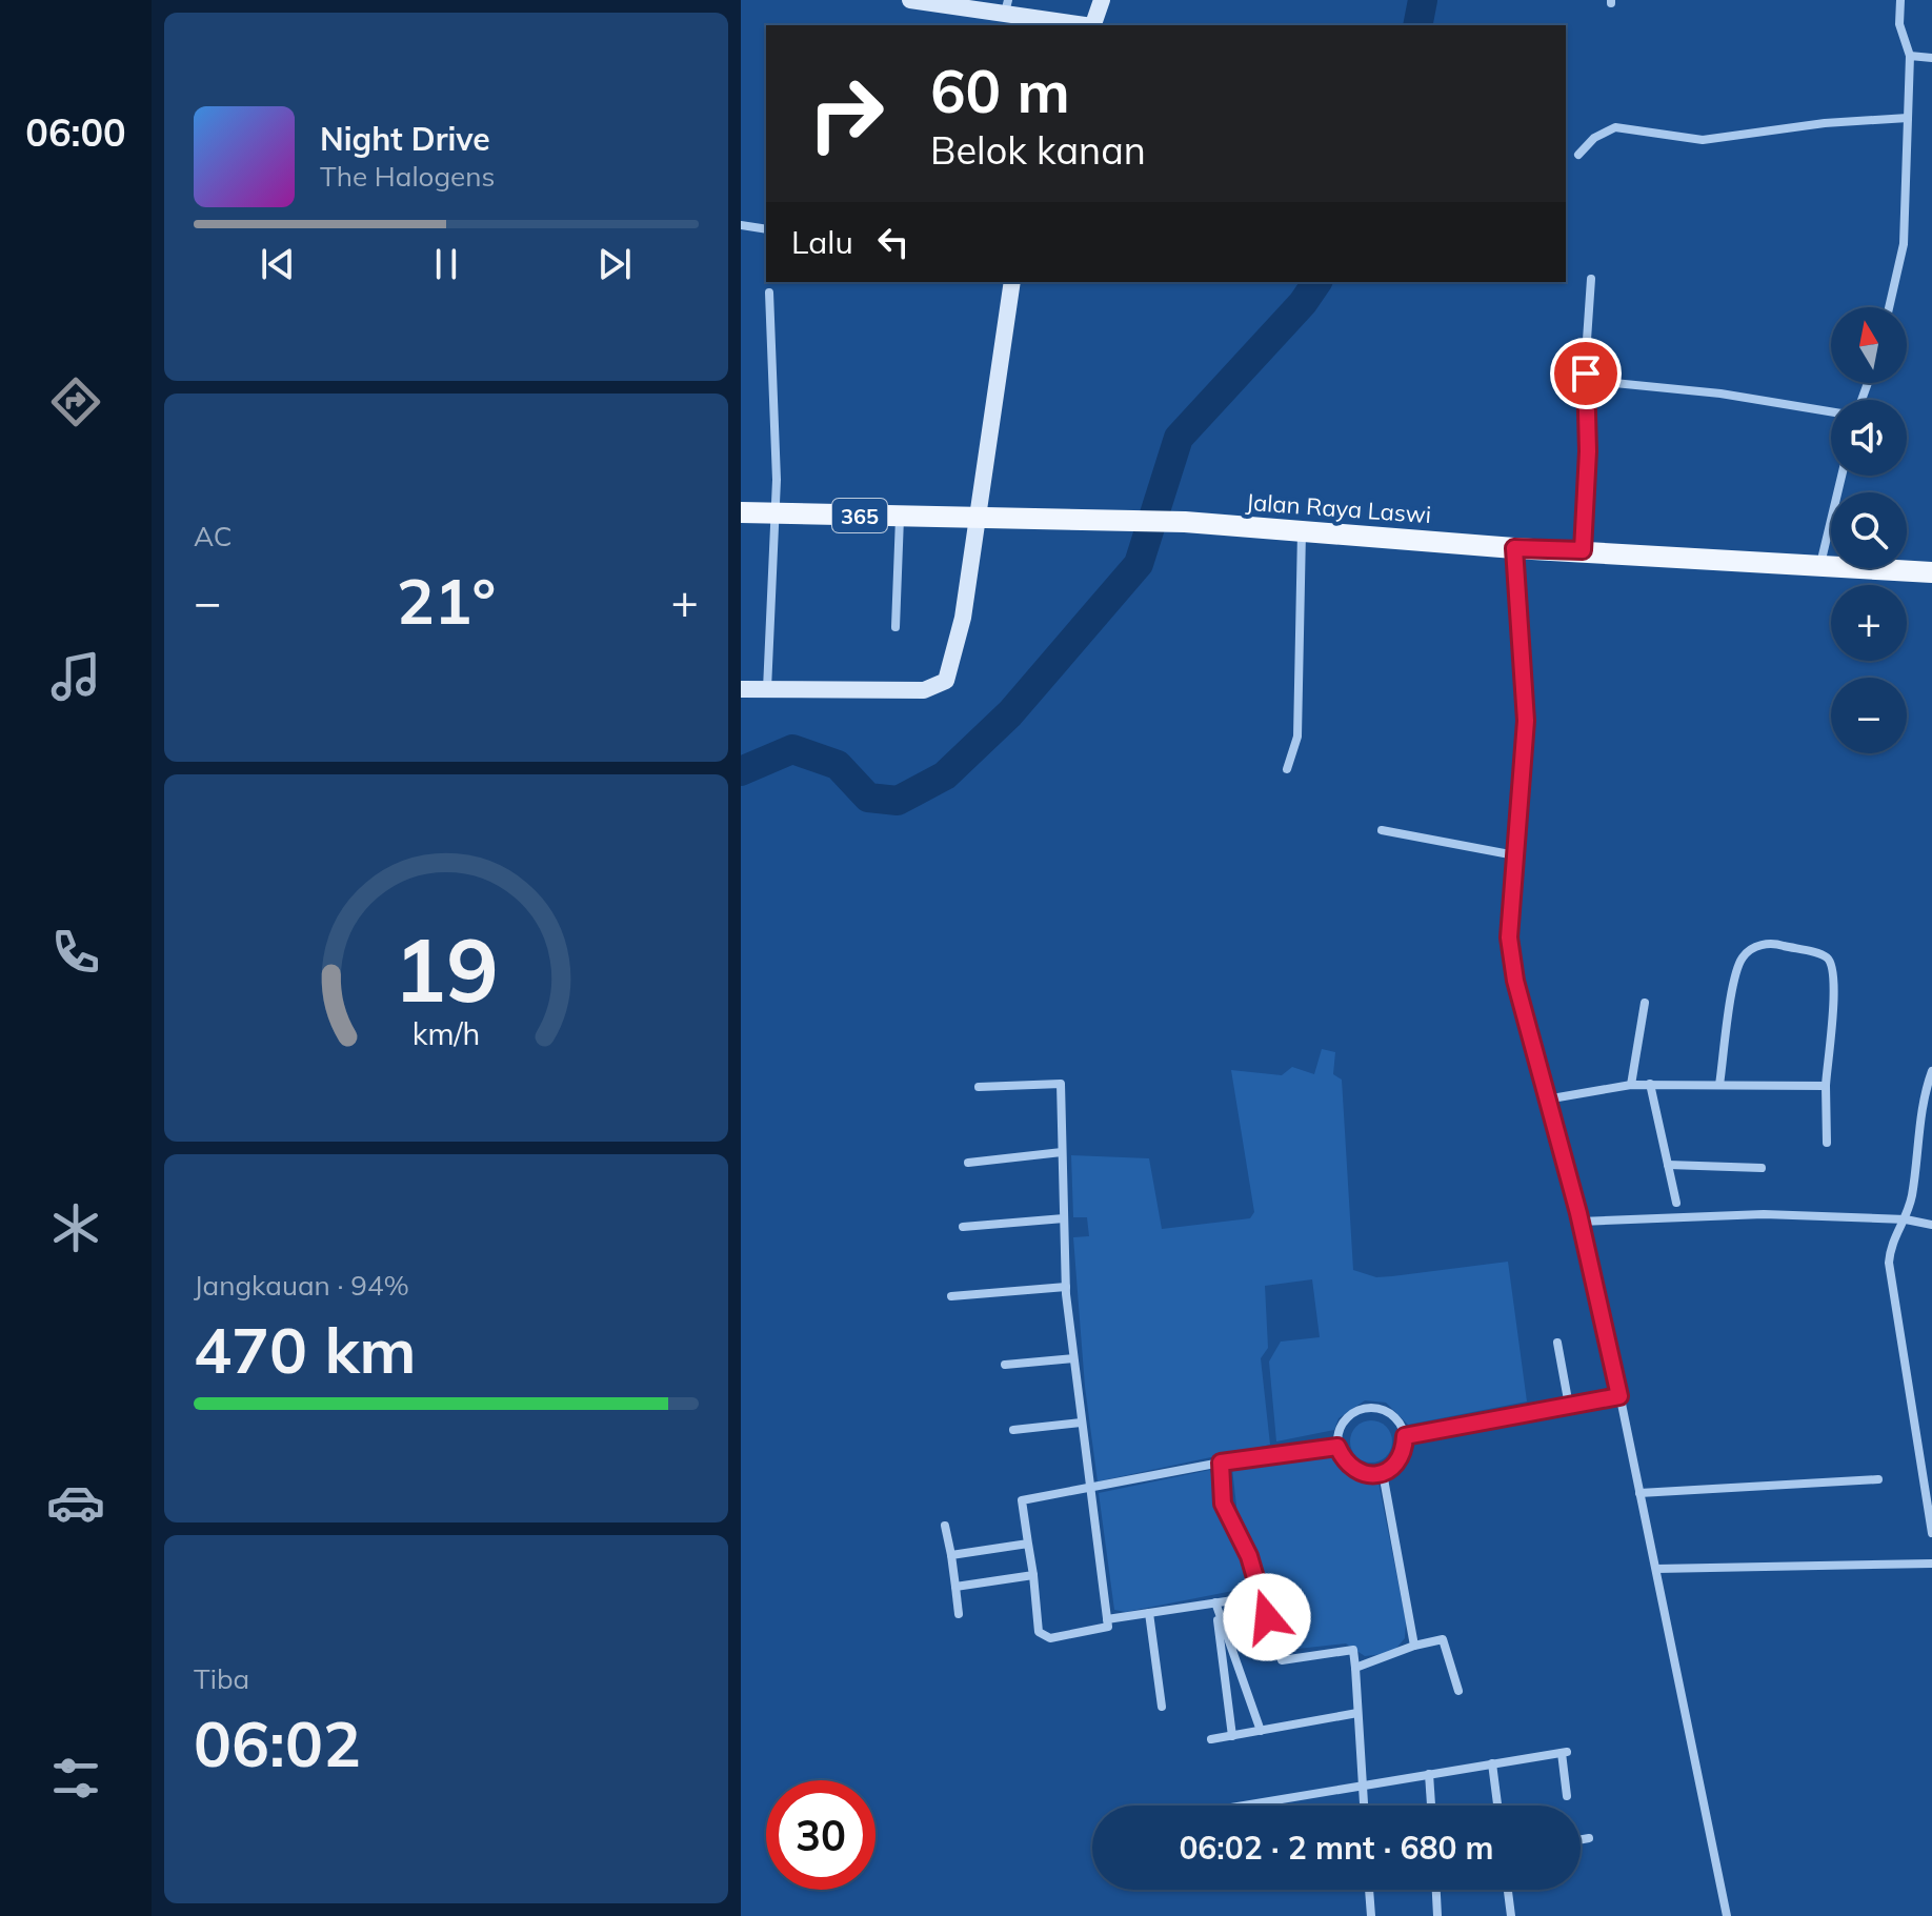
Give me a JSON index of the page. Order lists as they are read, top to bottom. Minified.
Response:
{"streets":{"main road":["Jalan Raya Laswi","365"]},"north":"top","page":{"tabs":"06:00","turn":["60 m","Belok kanan"],"song":["Night Drive","The Halogens"],"then":"Lalu","map_buttons":["+","−"],"tile":["AC",["Jangkauan · 94%","470 km"],["Tiba","06:02"]],"heat":["−","21°","+"],"limit":"30","trip":"06:02 · 2 mnt · 680 m","gauge":["19","km/h"]}}
